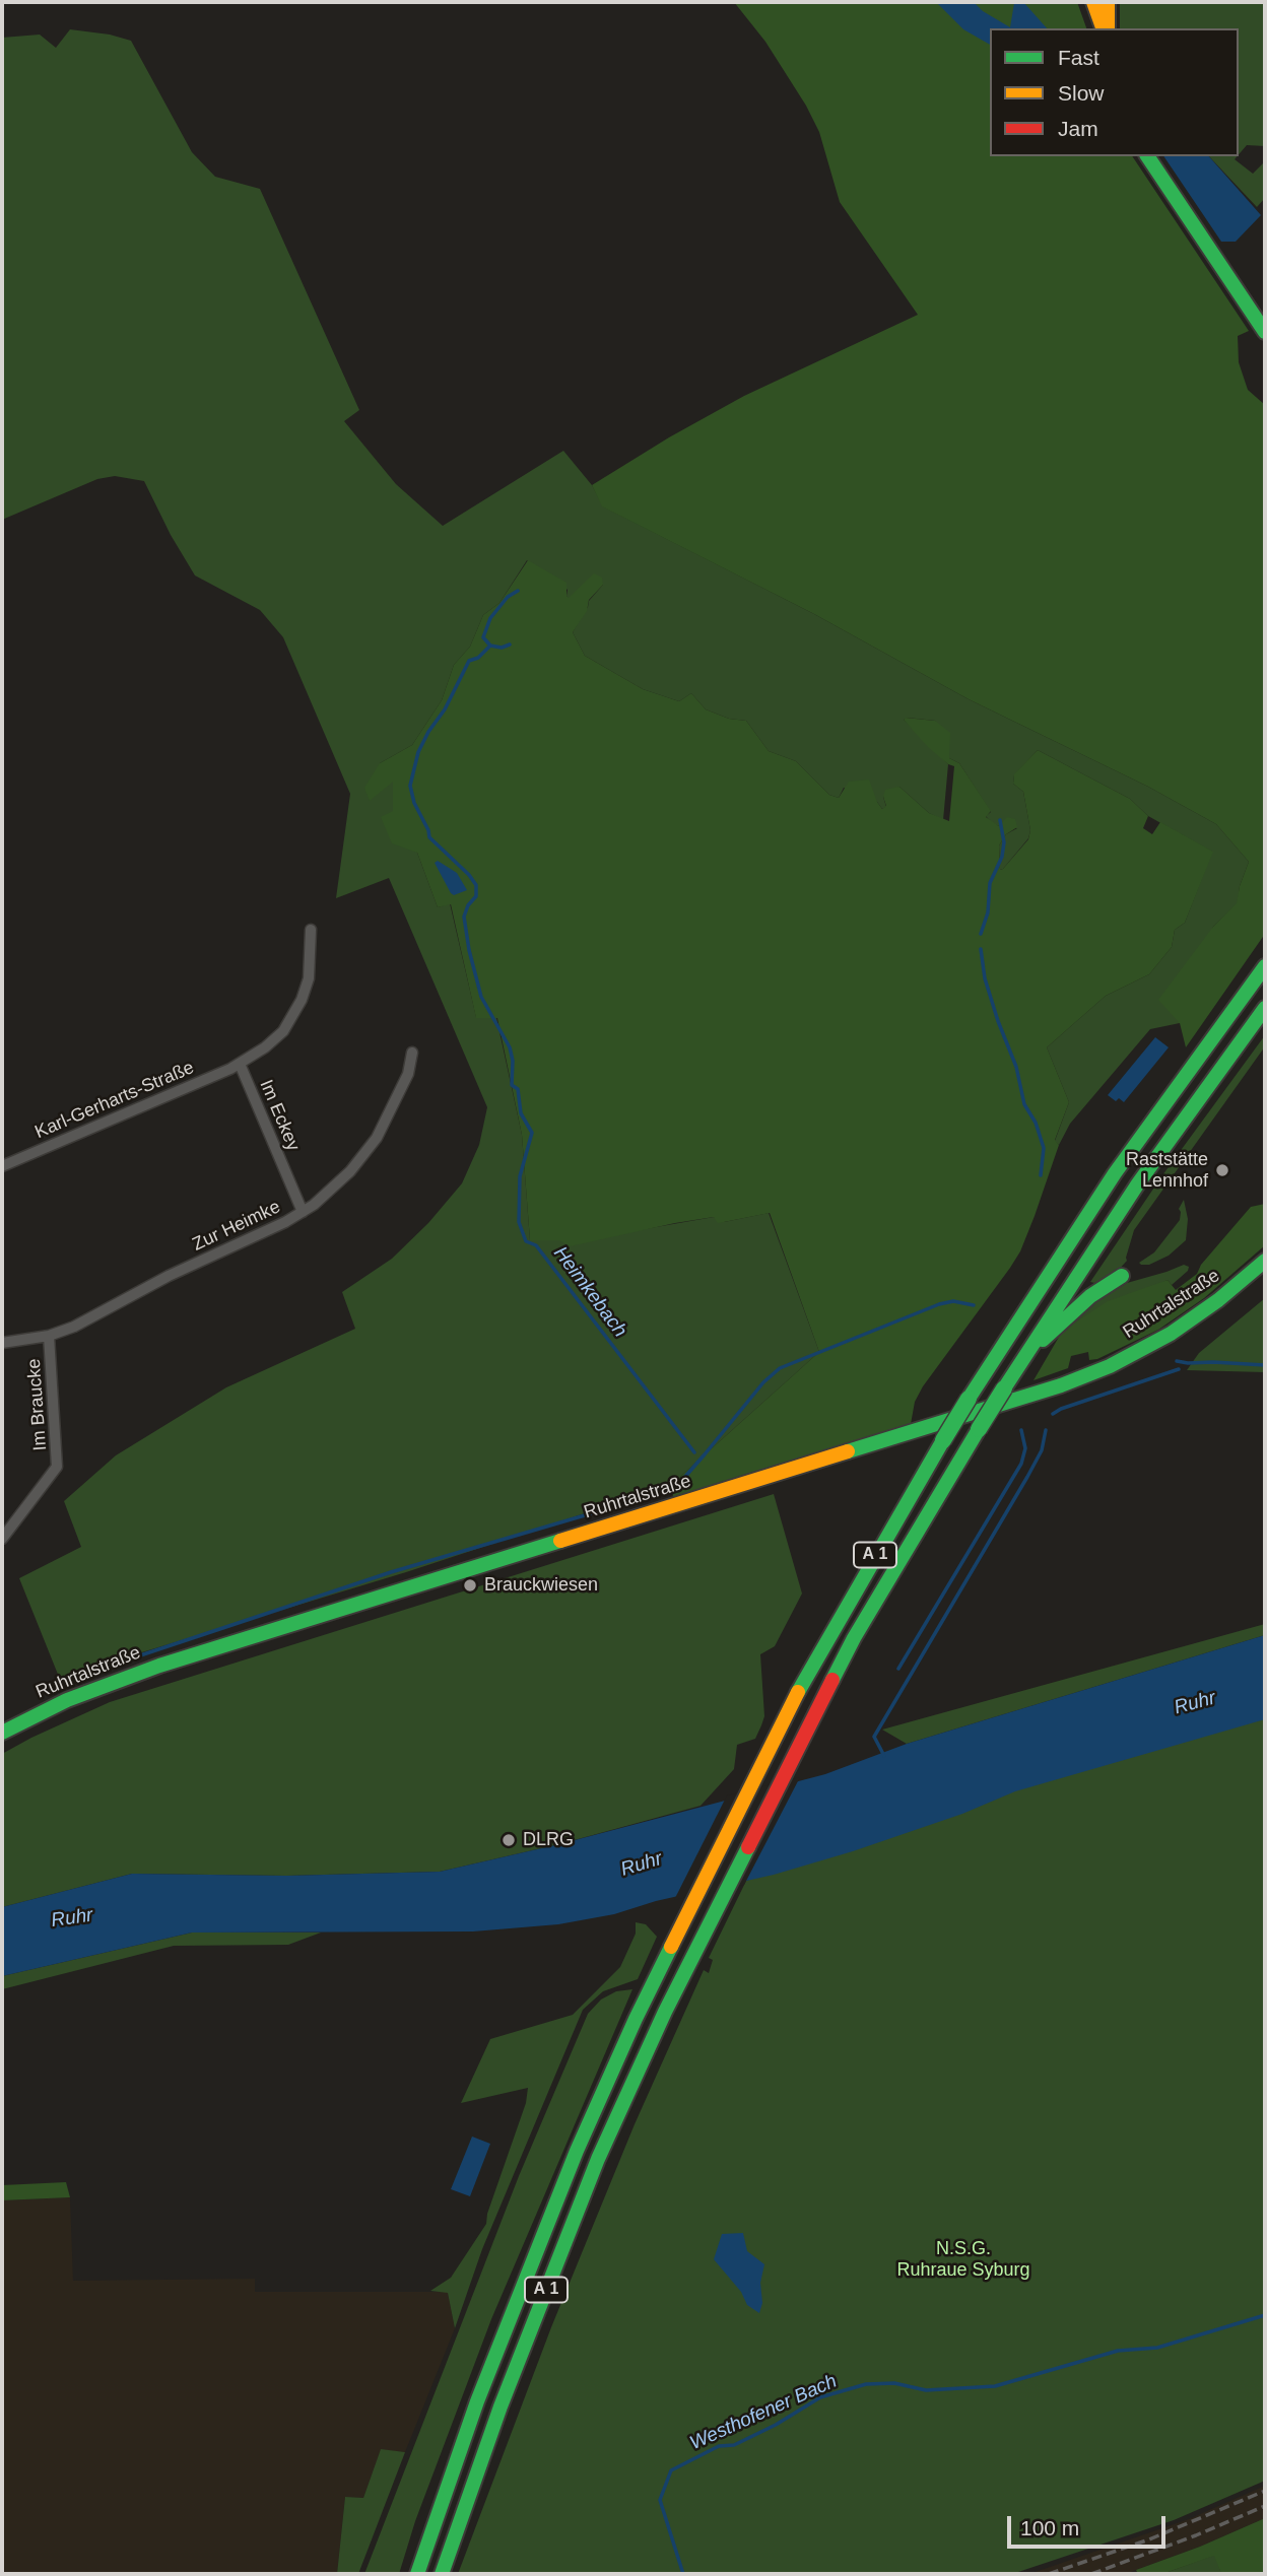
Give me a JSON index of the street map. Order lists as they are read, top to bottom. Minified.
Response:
{"streets":{"main road":["Ruhrtalstraße","A 1"],"street":["Karl-Gerharts-Straße","Im Eckey","Zur Heimke","Im Braucke"]},"crossings":[["Karl-Gerharts-Straße","Im Eckey"],["Im Eckey","Zur Heimke"],["Zur Heimke","Im Braucke"]],"water":["Heimkebach","Ruhr","Westhofener Bach"],"parks":["N.S.G. Ruhraue Syburg"],"places":["Raststätte Lennhof","Brauckwiesen","DLRG"],"legend":["Fast","Slow","Jam"],"scale_bar":"100 m"}
